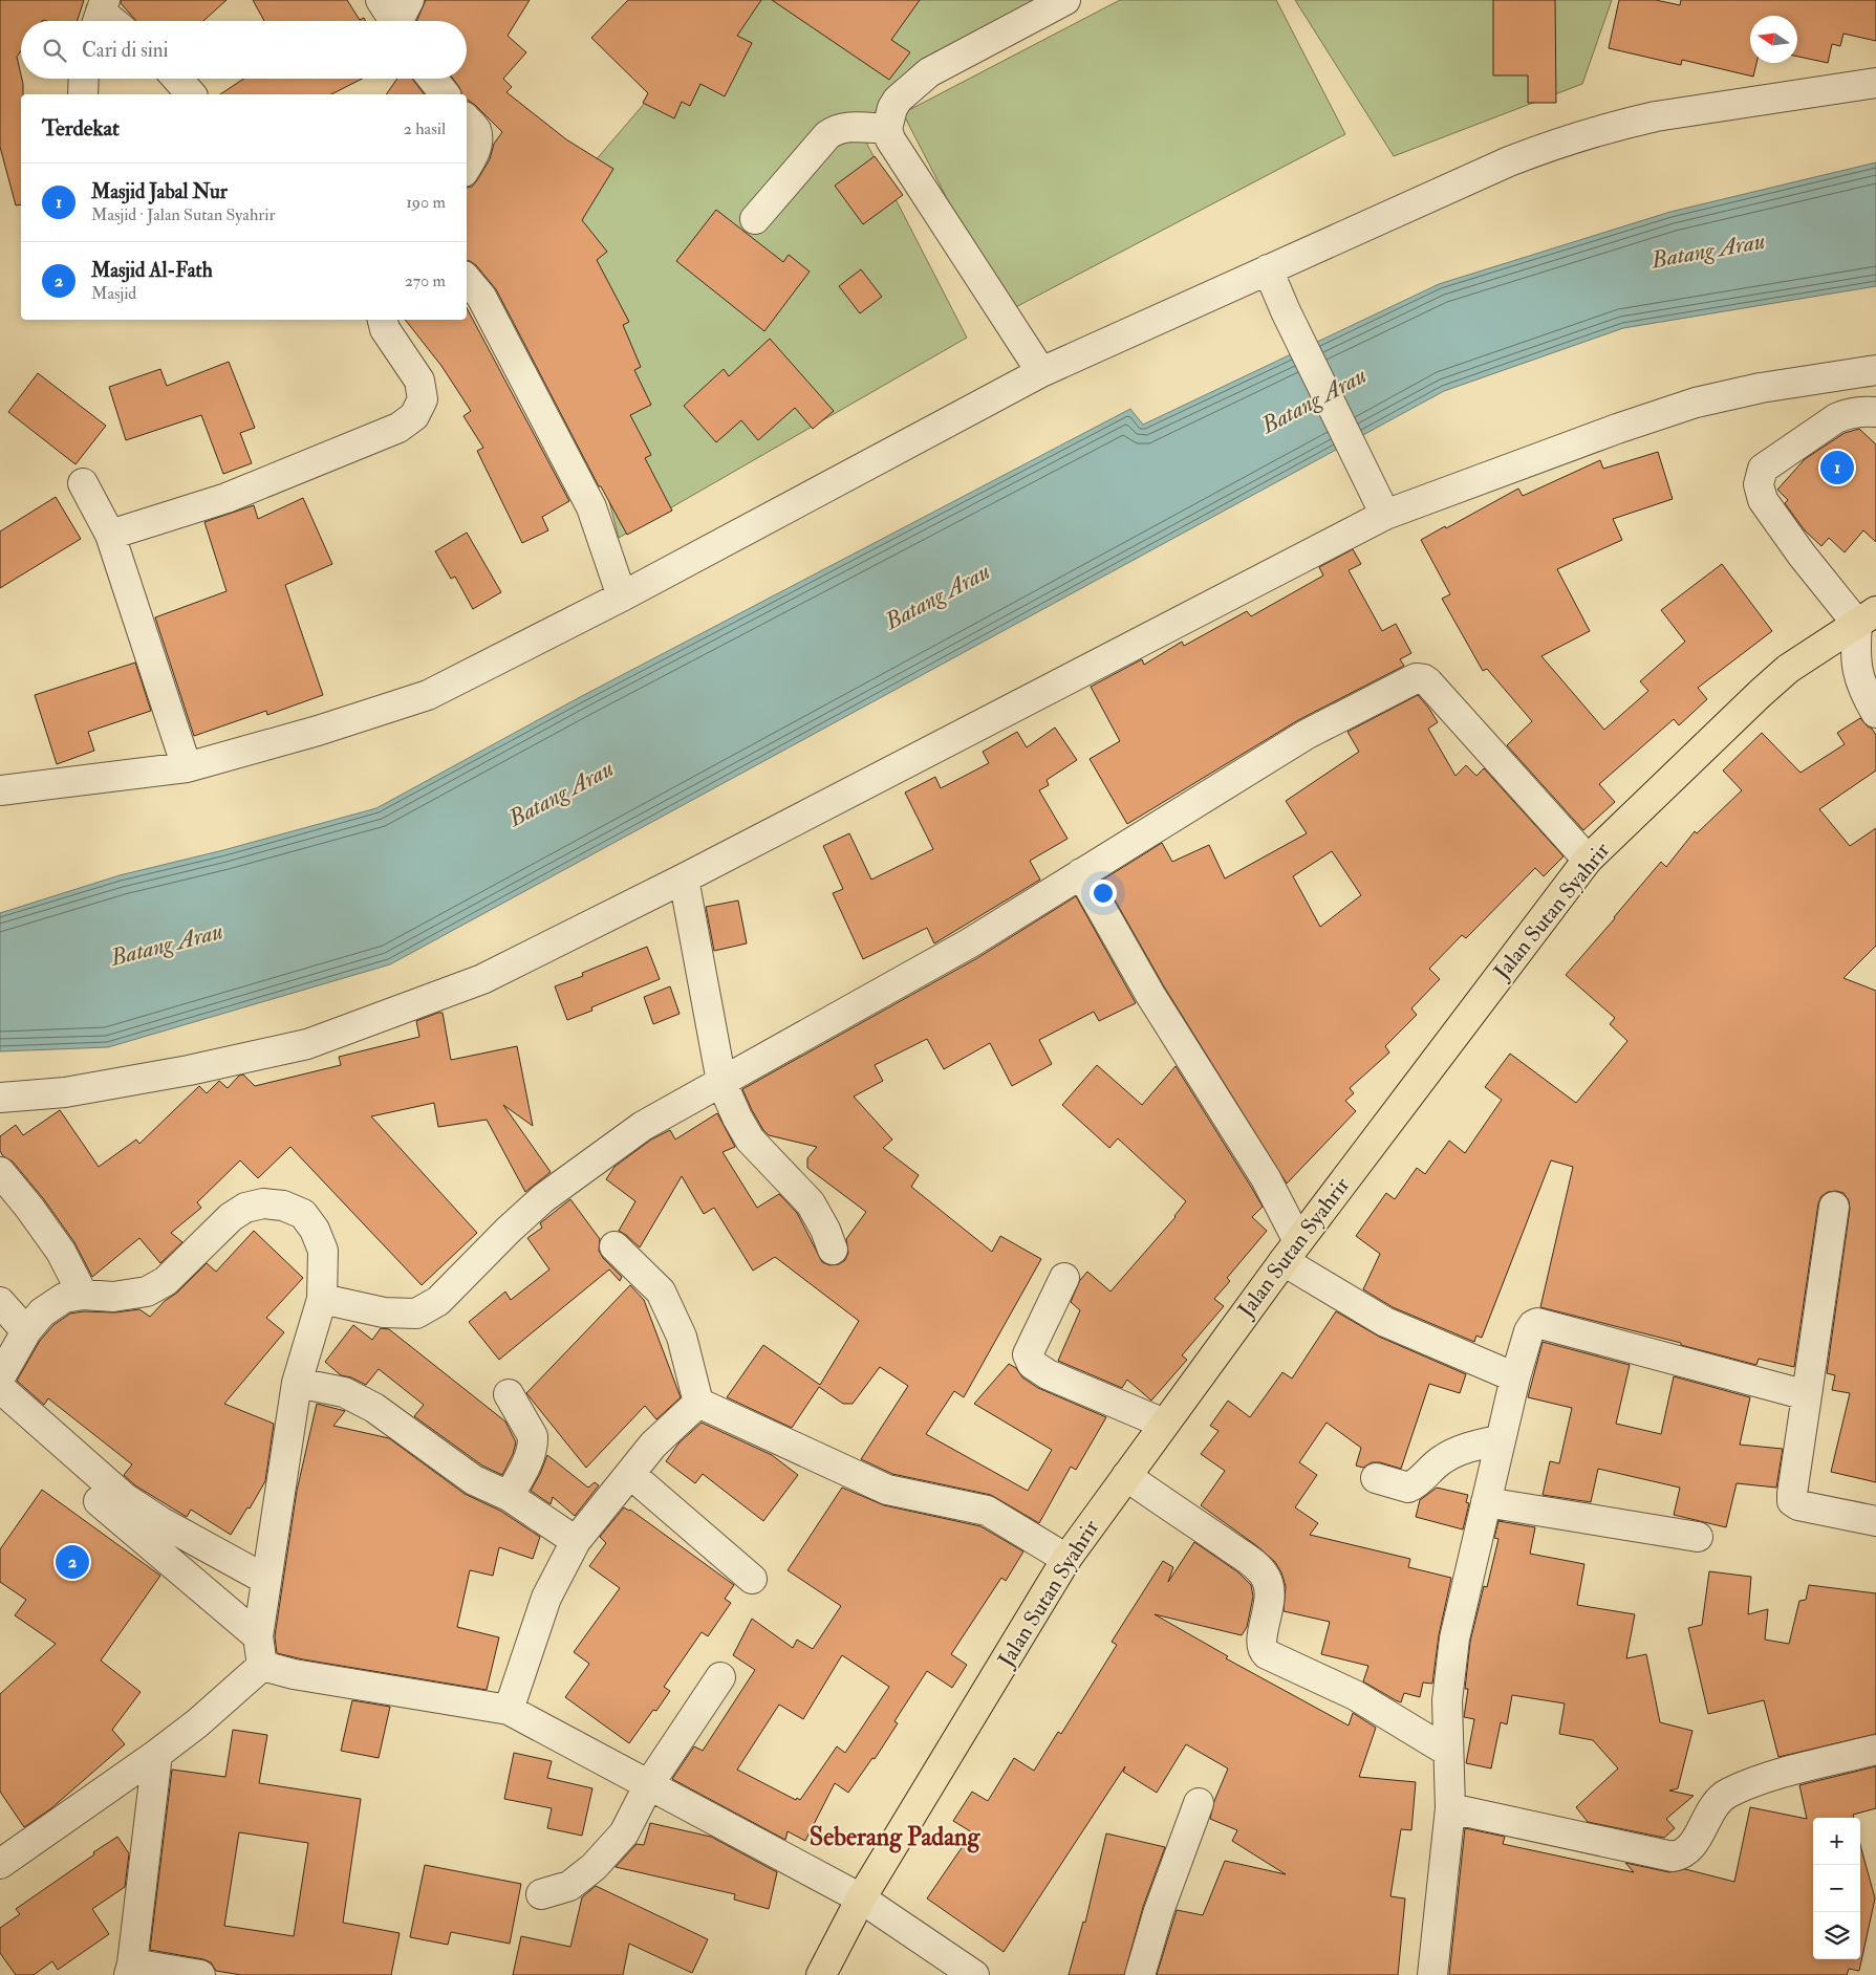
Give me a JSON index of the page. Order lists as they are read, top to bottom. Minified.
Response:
{"streets":{"main road":["Jalan Sutan Syahrir"]},"districts":["Seberang Padang"],"water":["Batang Arau"],"north":"left","page":{"search":"Cari di sini","heading":["Terdekat","2 hasil"],"list":[{"mark":"1","name":"Masjid Jabal Nur","note":"Masjid · Jalan Sutan Syahrir","value":"190 m"},{"mark":"2","name":"Masjid Al-Fath","note":"Masjid","value":"270 m"}],"pins":["1","2"],"map_buttons":["+","−"]}}
